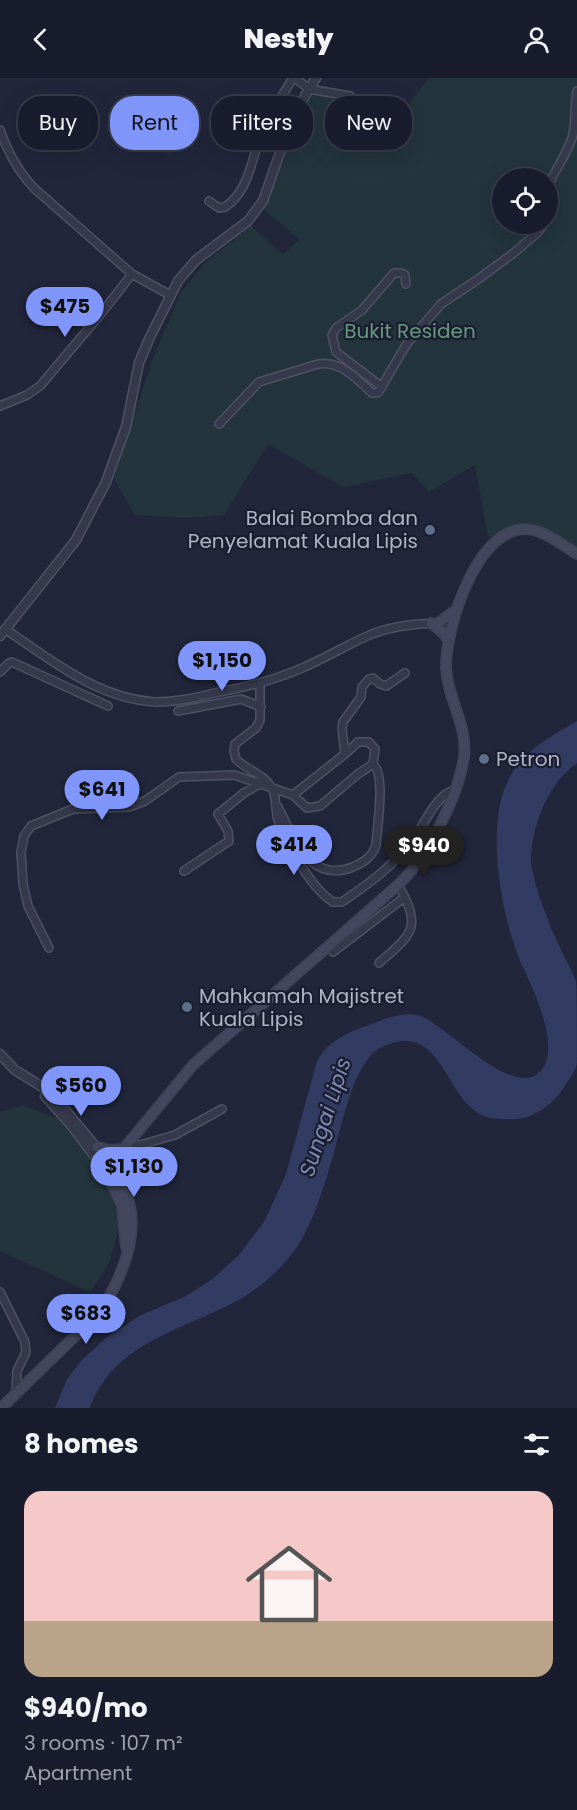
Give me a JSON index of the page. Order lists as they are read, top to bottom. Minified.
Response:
{"water":["Sungai Lipis"],"parks":["Bukit Residen"],"places":["Balai Bomba dan Penyelamat Kuala Lipis","Petron","Mahkamah Majistret Kuala Lipis"],"page":{"header":"Nestly","chip":["Buy","Rent","Filters","New"],"price":["$475","$1,150","$641","$414","$940","$560","$1,130","$683"],"heading":"8 homes","list":[{"name":"$940/mo","note":"3 rooms · 107 m² · Apartment"}]}}
